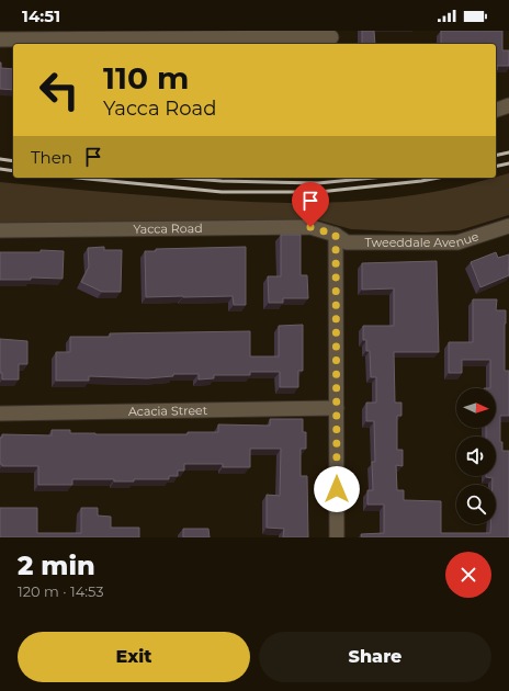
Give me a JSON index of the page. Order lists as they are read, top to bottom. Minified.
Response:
{"streets":{"street":["Yacca Road","Tweeddale Avenue","Acacia Street"]},"crossings":[["Yacca Road","Tweeddale Avenue"]],"north":"right","page":{"status":"14:51","turn":["110 m","Yacca Road"],"then":"Then","heading":["2 min","120 m · 14:53"],"buttons":["Exit","Share"]}}
